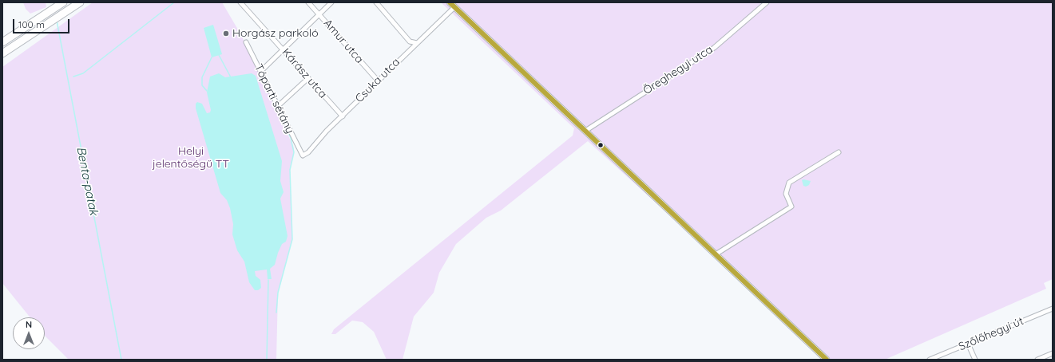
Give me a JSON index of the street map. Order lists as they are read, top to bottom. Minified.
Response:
{"streets":{"street":["Amur utca","Öreghegyi utca","Kárász utca","Csuka utca","Tóparti sétány","Szőlőhegyi út"]},"crossings":[["Amur utca","Csuka utca"],["Kárász utca","Csuka utca"],["Csuka utca","Tóparti sétány"]],"water":["Benta-patak"],"parks":["Helyi jelentőségű TT"],"places":["Horgász parkoló"],"scale_bar":"100 m","north":"top"}
